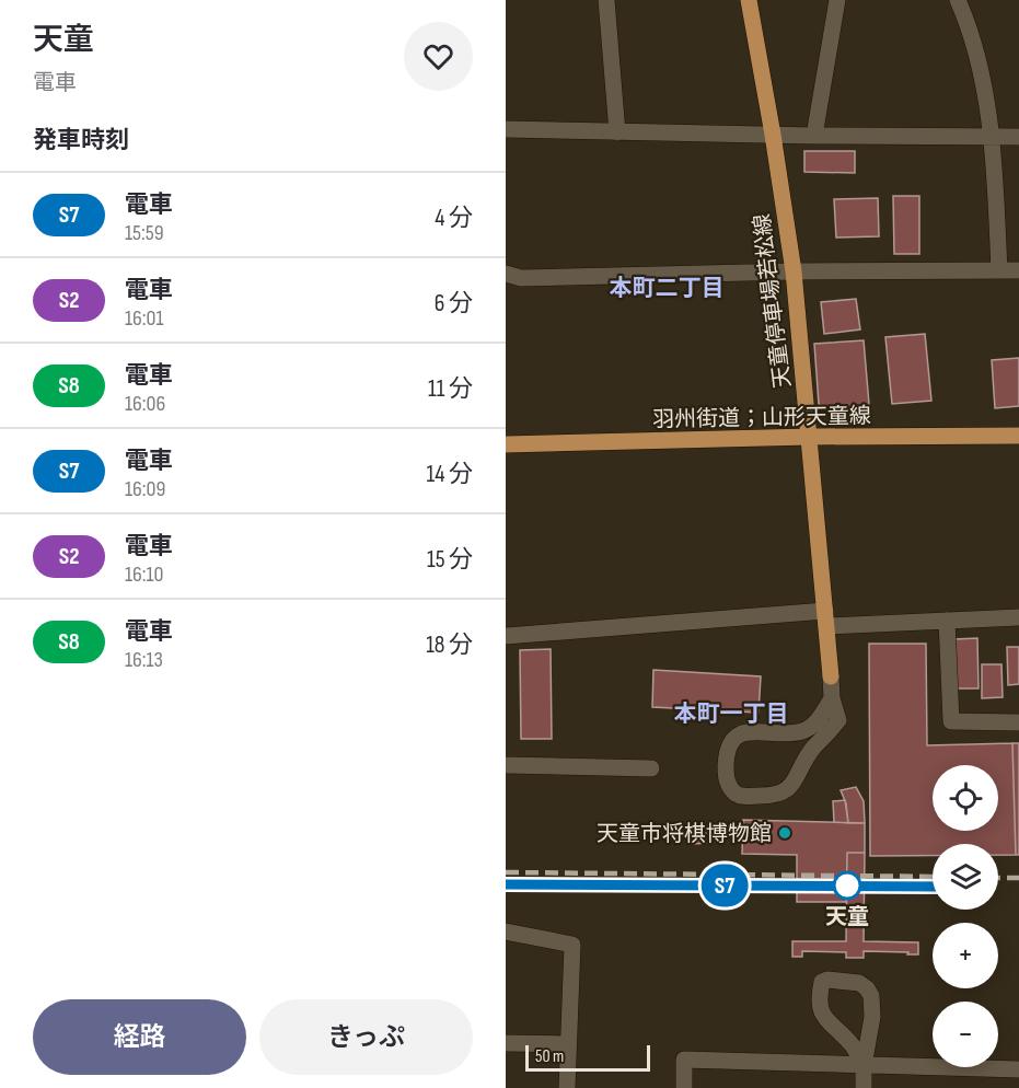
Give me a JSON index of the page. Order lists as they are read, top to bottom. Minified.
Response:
{"streets":{"main road":["天童停車場若松線","羽州街道；山形天童線"]},"crossings":[["天童停車場若松線","羽州街道；山形天童線"]],"districts":["本町二丁目","本町一丁目"],"places":["天童市将棋博物館","天童"],"scale_bar":"50 m","page":{"heading":[["天童","電車"],"発車時刻"],"on_map":"S7","list":[{"mark":"S7","name":"電車","note":"15:59","value":"4 分"},{"mark":"S2","name":"電車","note":"16:01","value":"6 分"},{"mark":"S8","name":"電車","note":"16:06","value":"11 分"},{"mark":"S7","name":"電車","note":"16:09","value":"14 分"},{"mark":"S2","name":"電車","note":"16:10","value":"15 分"},{"mark":"S8","name":"電車","note":"16:13","value":"18 分"}],"map_buttons":["+","−"],"buttons":["経路","きっぷ"],"scale":"50 m"}}
